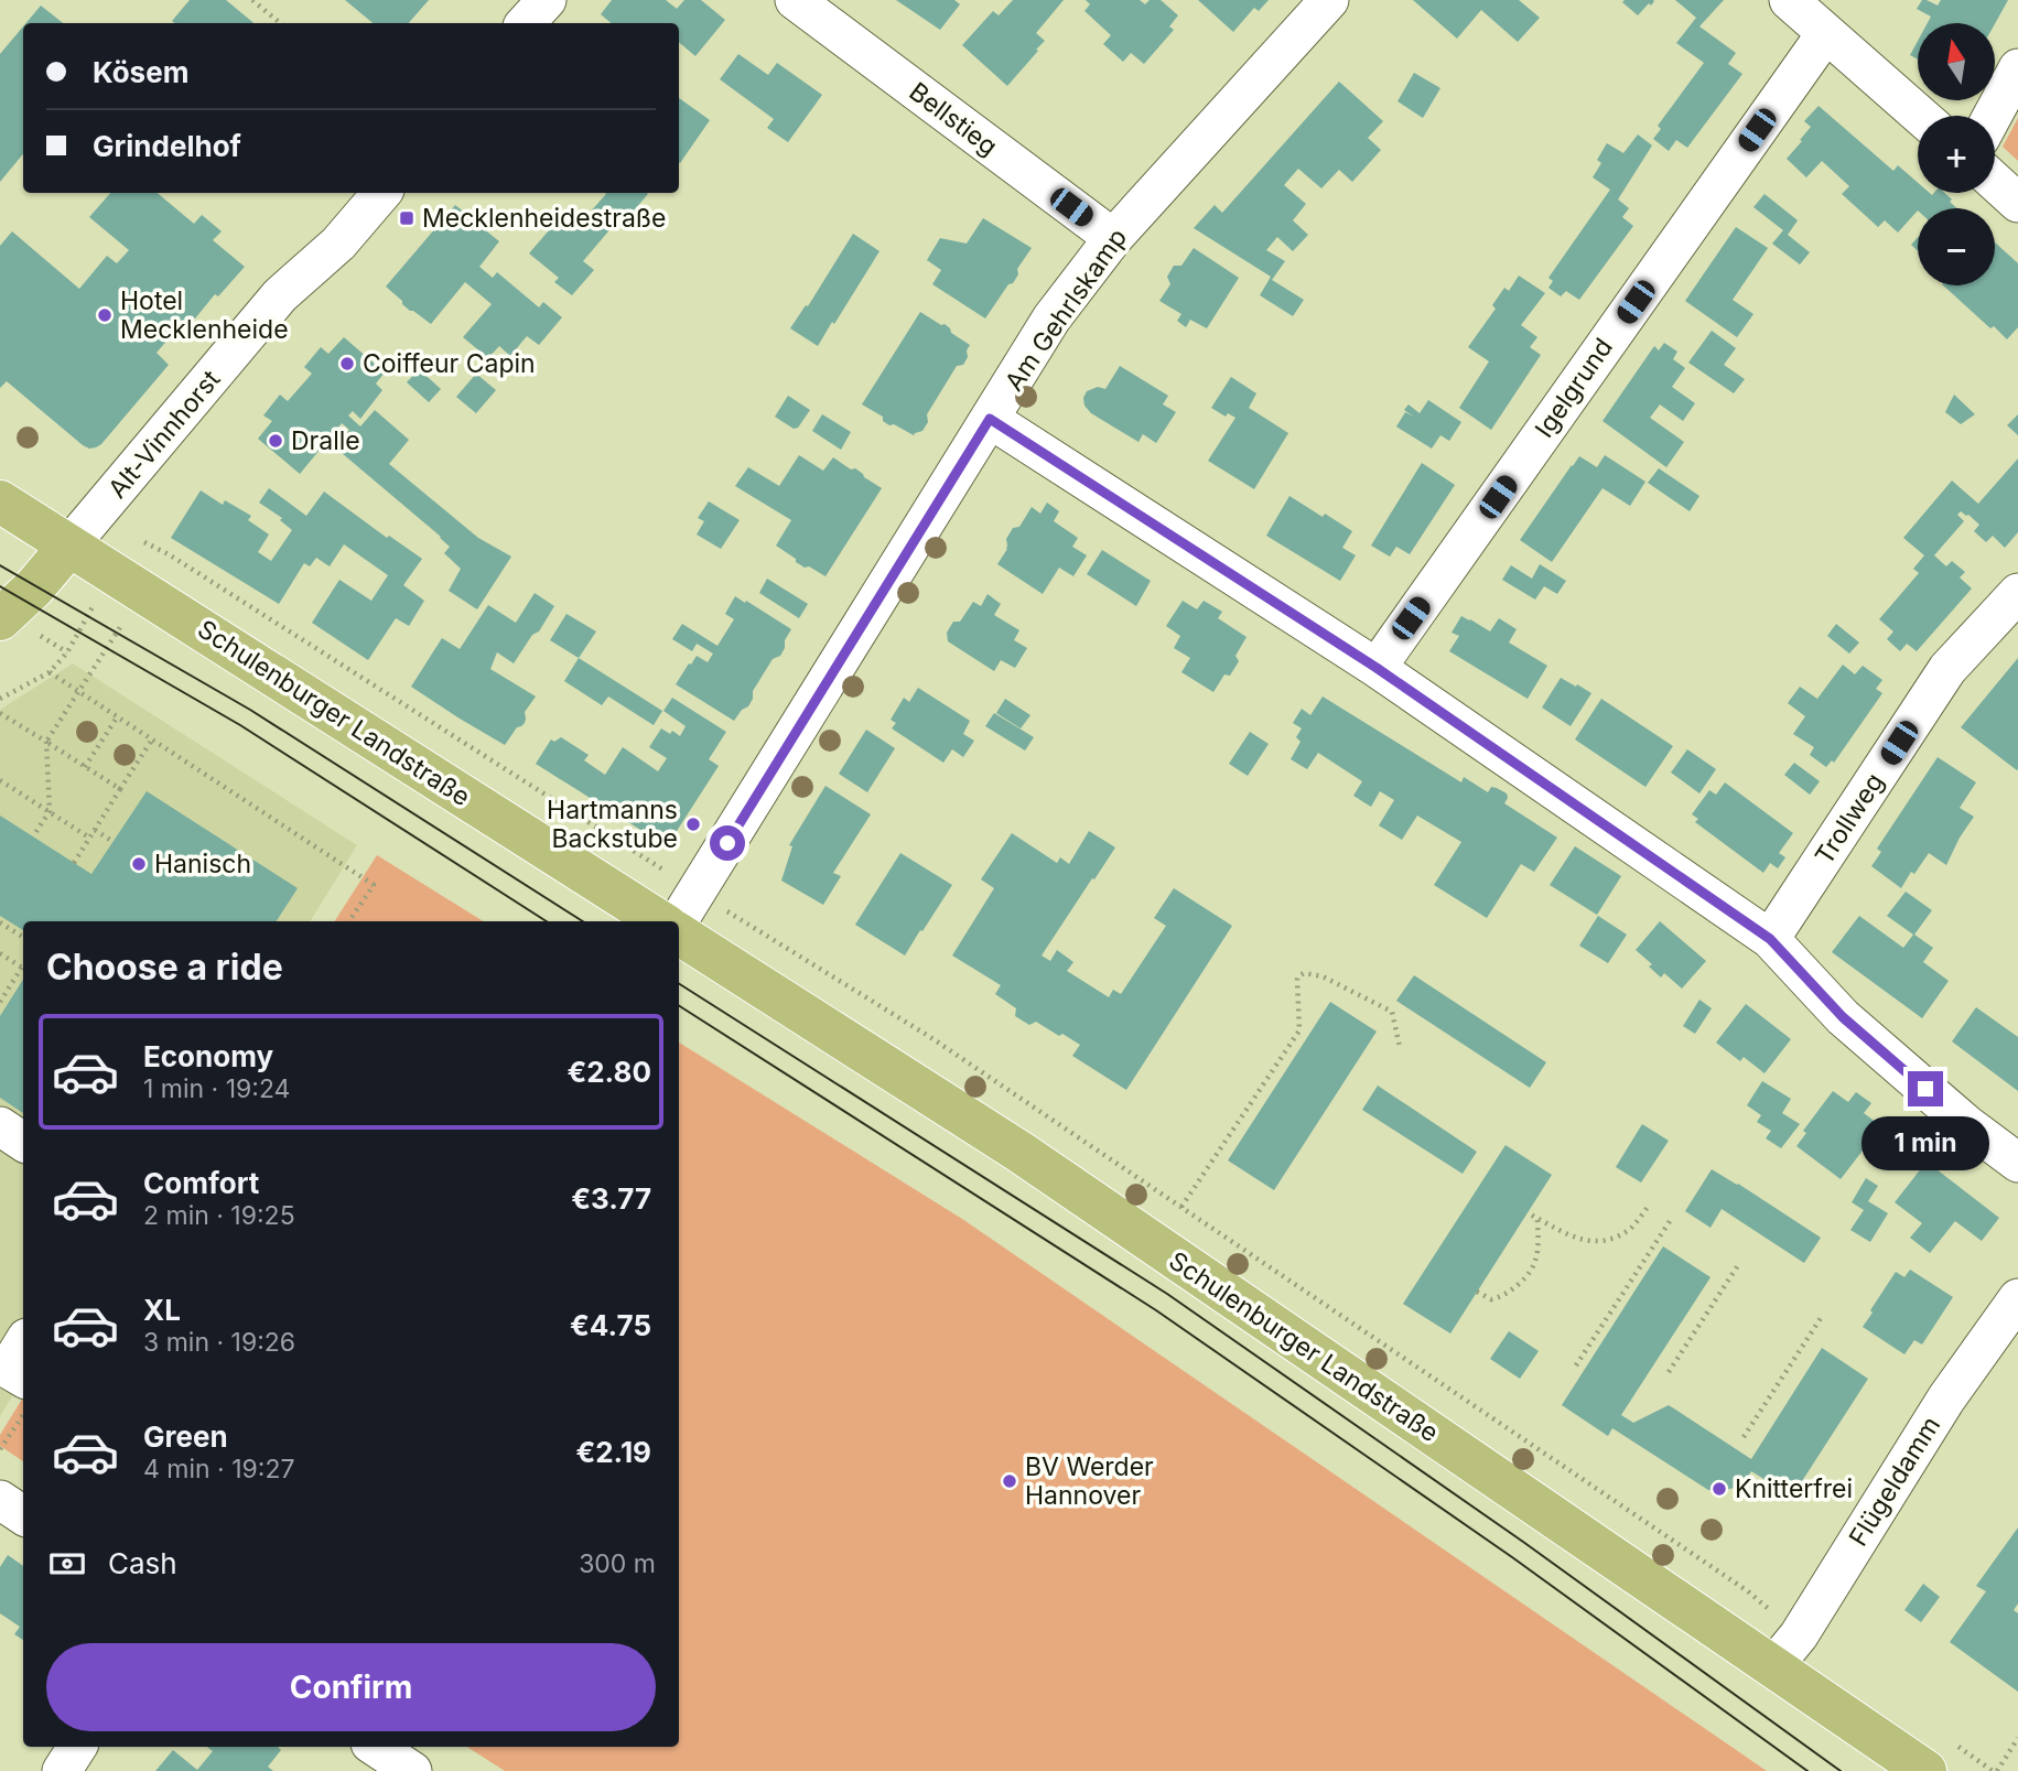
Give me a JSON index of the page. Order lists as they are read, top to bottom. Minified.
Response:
{"streets":{"main road":["Schulenburger Landstraße"],"street":["Bellstieg","Am Gehrlskamp","Igelgrund","Alt-Vinnhorst","Trollweg","Flügeldamm"]},"crossings":[["Bellstieg","Am Gehrlskamp"],["Alt-Vinnhorst","Schulenburger Landstraße"],["Schulenburger Landstraße","Flügeldamm"]],"places":{"transit":["Mecklenheidestraße"],"other":["Hotel Mecklenheide","Coiffeur Capin","Dralle","Hartmanns Backstube","Hanisch","BV Werder Hannover","Knitterfrei"]},"north":"top","page":{"map_buttons":["+","−"],"banner":["Kösem","Grindelhof"],"heading":"Choose a ride","list":[{"name":"Economy","note":"1 min · 19:24","value":"€2.80"},{"name":"Comfort","note":"2 min · 19:25","value":"€3.77"},{"name":"XL","note":"3 min · 19:26","value":"€4.75"},{"name":"Green","note":"4 min · 19:27","value":"€2.19"}],"bubble":"1 min","pay":["Cash","300 m"],"buttons":"Confirm"}}
